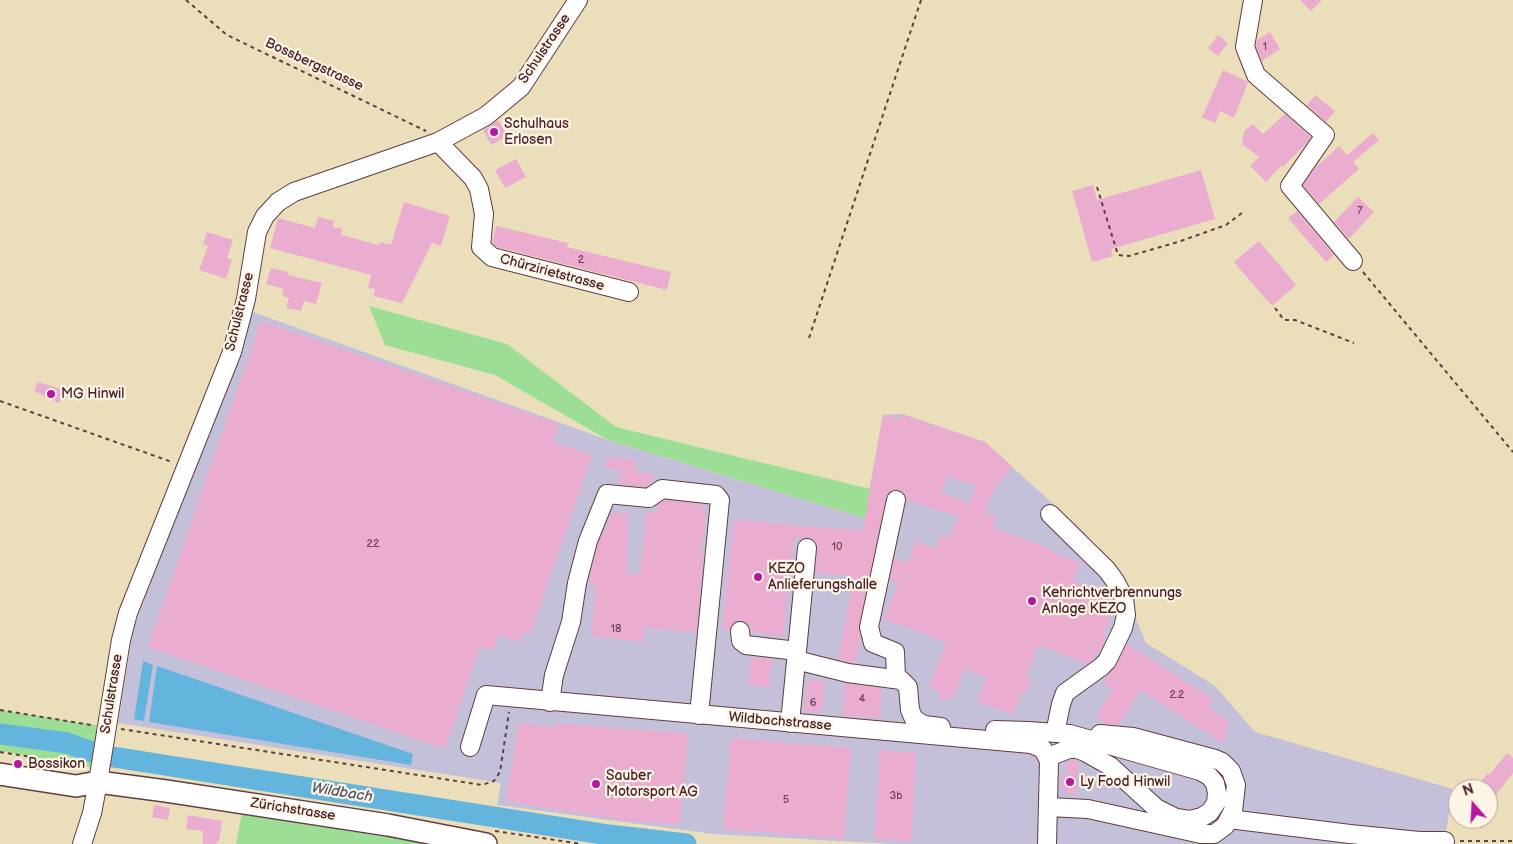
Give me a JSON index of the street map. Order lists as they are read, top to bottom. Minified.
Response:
{"streets":{"main road":["Zürichstrasse"],"street":["Schulstrasse","Chürzirietstrasse","Wildbachstrasse"],"path":["Bossbergstrasse"]},"crossings":[["Schulstrasse","Bossbergstrasse"],["Schulstrasse","Chürzirietstrasse"],["Schulstrasse","Zürichstrasse"],["Bossbergstrasse","Chürzirietstrasse"]],"water":["Wildbach"],"places":["Schulhaus Erlosen","MG Hinwil","KEZO Anlieferungshalle","Kehrichtverbrennungs Anlage KEZO","Bossikon","Ly Food Hinwil","Sauber Motorsport AG"],"house_numbers":["1","7","2","22","10","18","2.2","4","6","3b","5"],"north":"top"}
